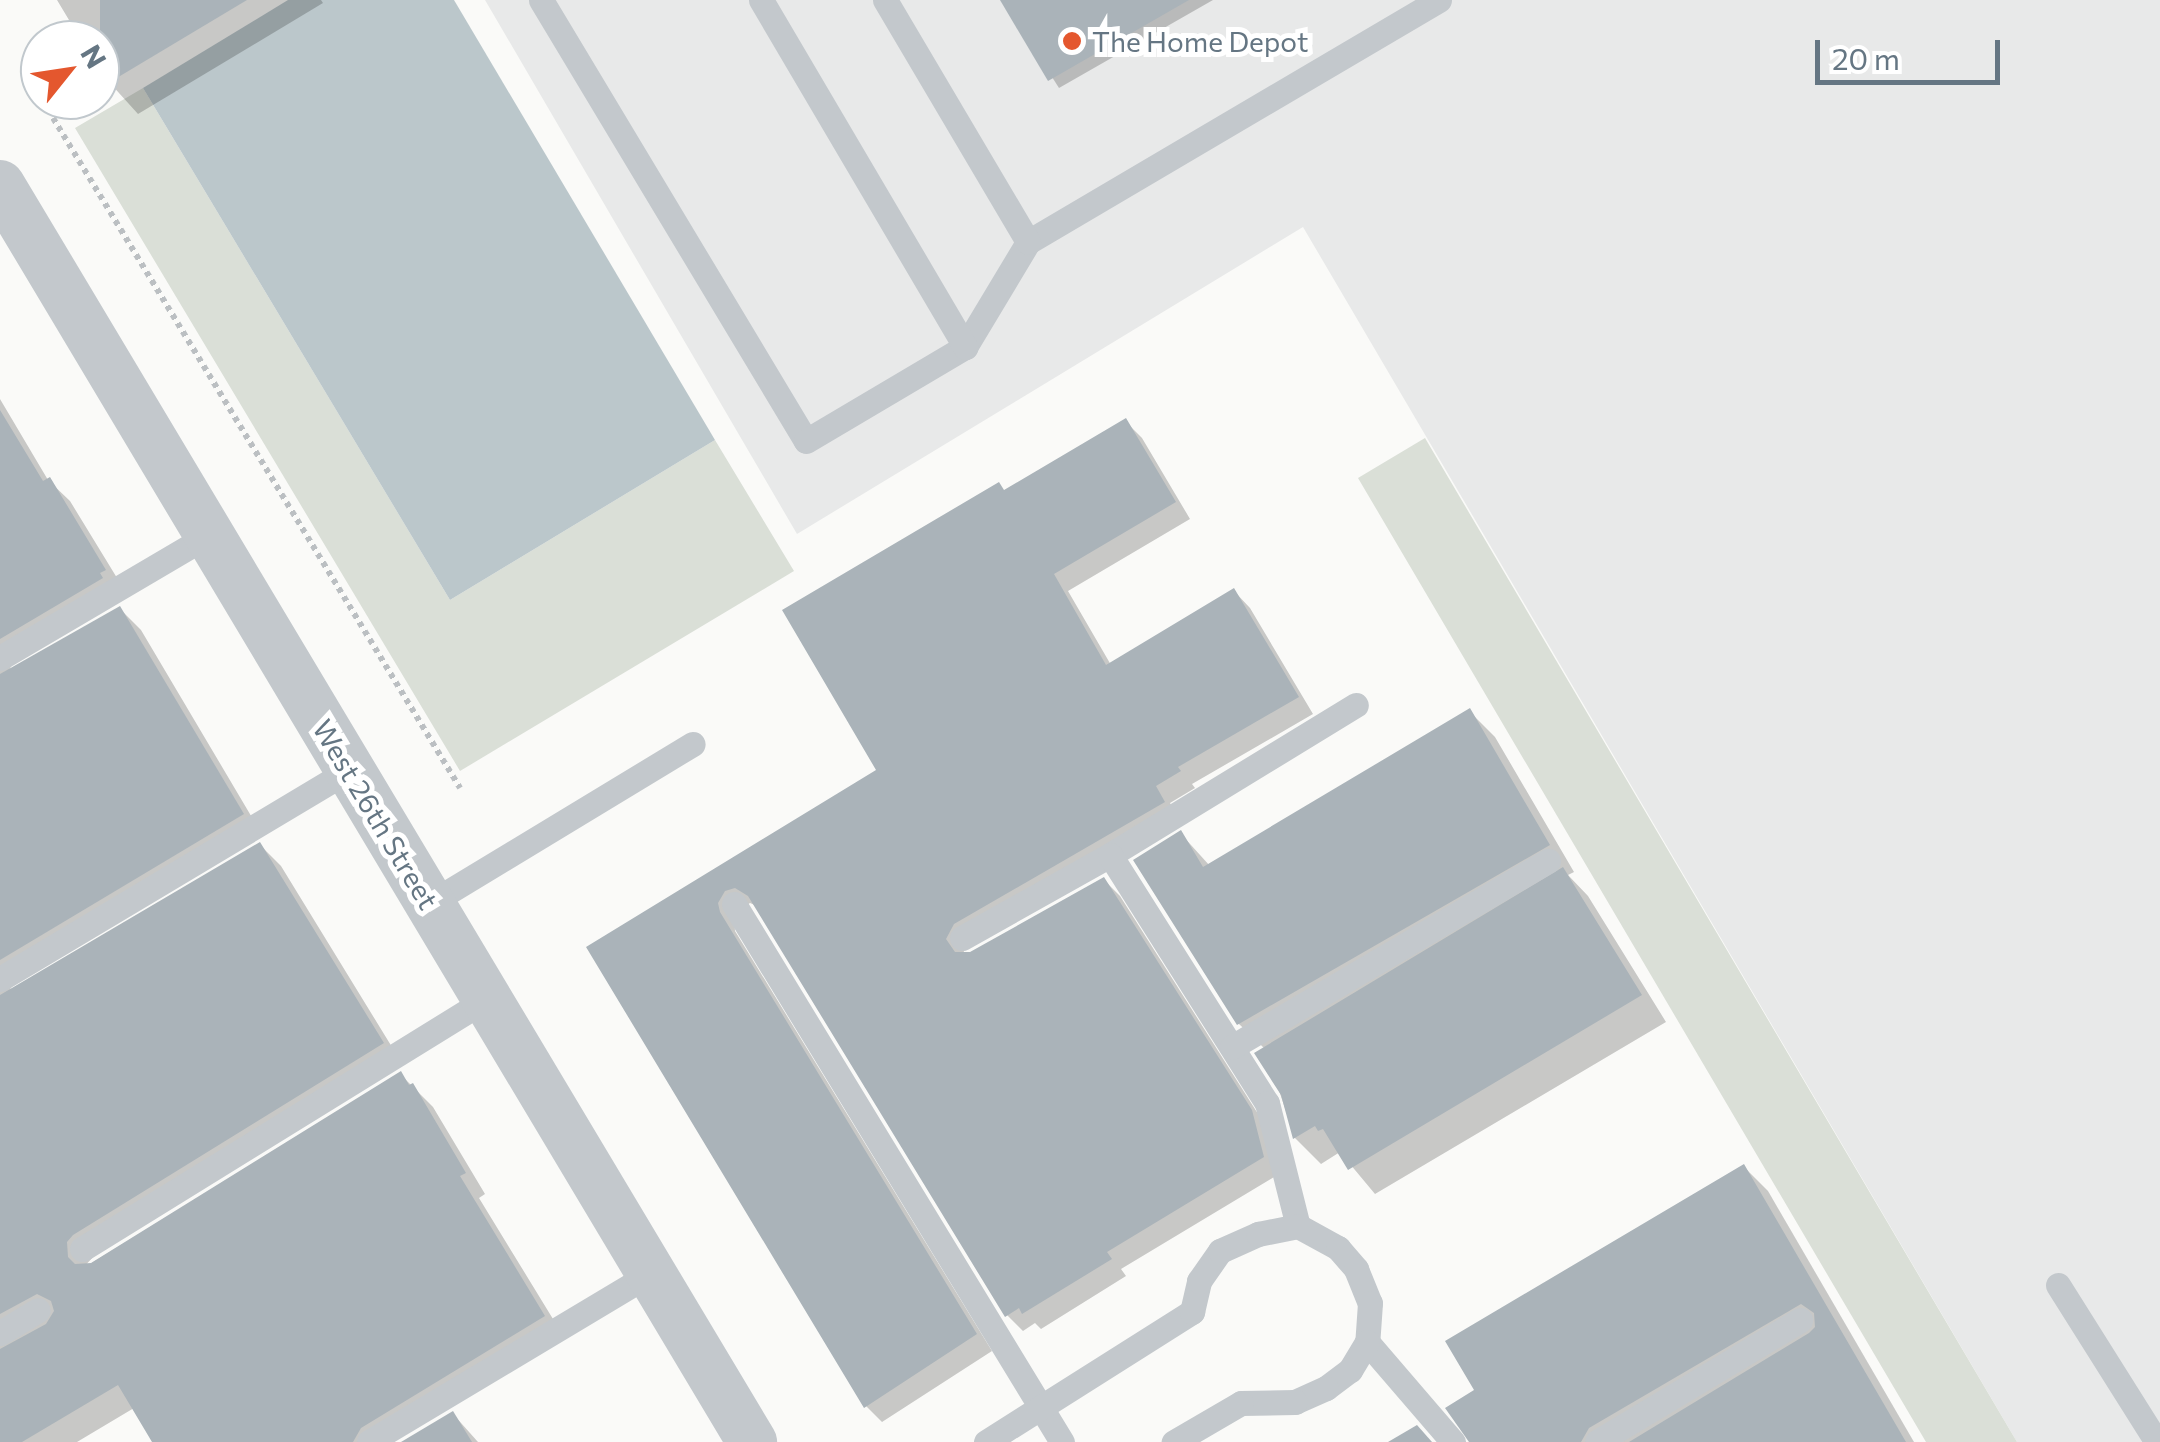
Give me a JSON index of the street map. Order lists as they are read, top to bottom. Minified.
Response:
{"streets":{"street":["West 26th Street"]},"places":["The Home Depot"],"scale_bar":"20 m","north":"top right"}
